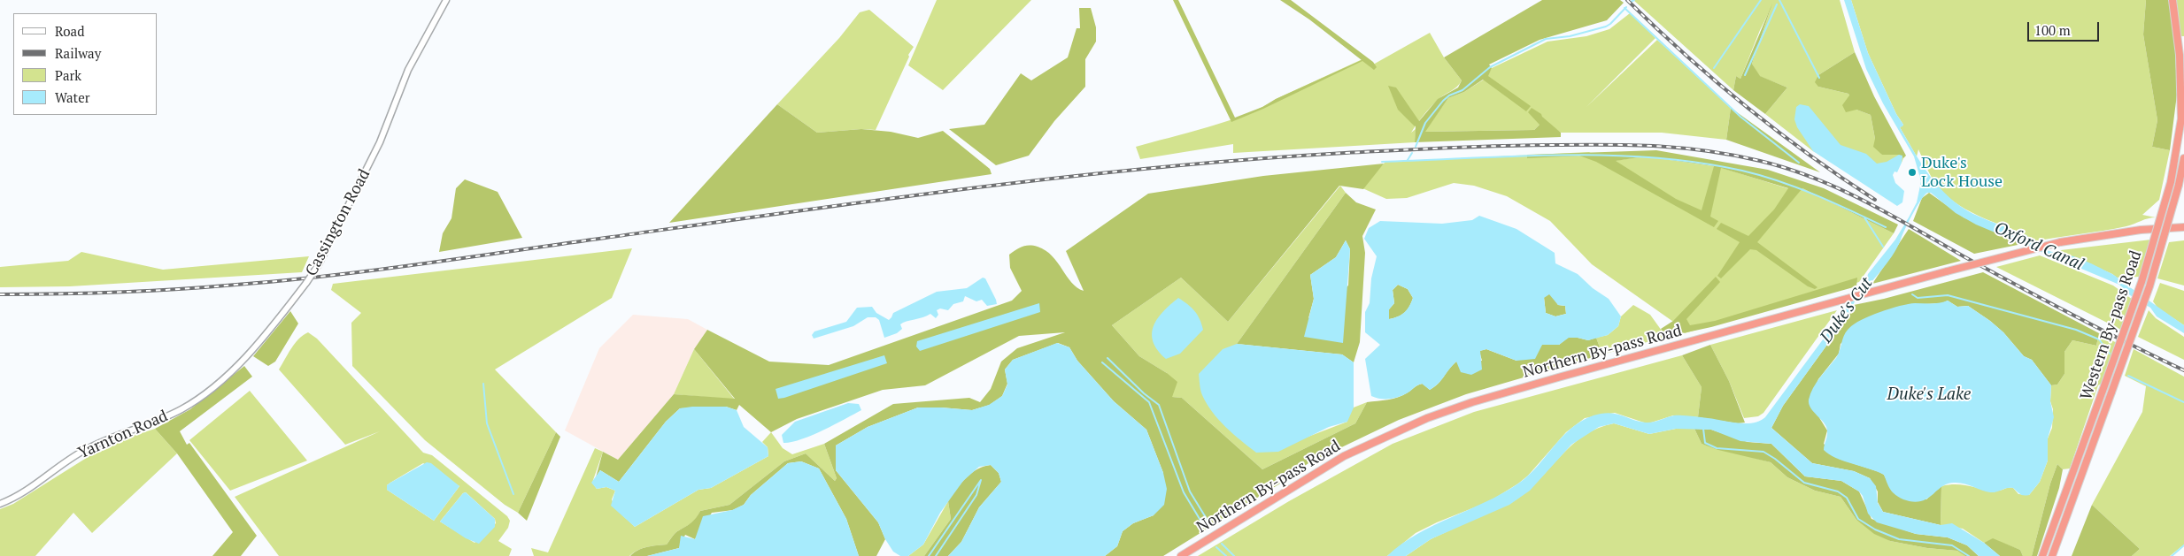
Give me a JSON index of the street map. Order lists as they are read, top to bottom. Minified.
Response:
{"streets":{"highway":["Western By-pass Road","Northern By-pass Road"],"street":["Cassington Road","Yarnton Road"]},"crossings":[["Cassington Road","Yarnton Road"]],"water":["Oxford Canal","Duke's Cut","Duke's Lake"],"places":["Duke's Lock House"],"legend":["Road","Railway","Park","Water"],"scale_bar":"100 m"}
